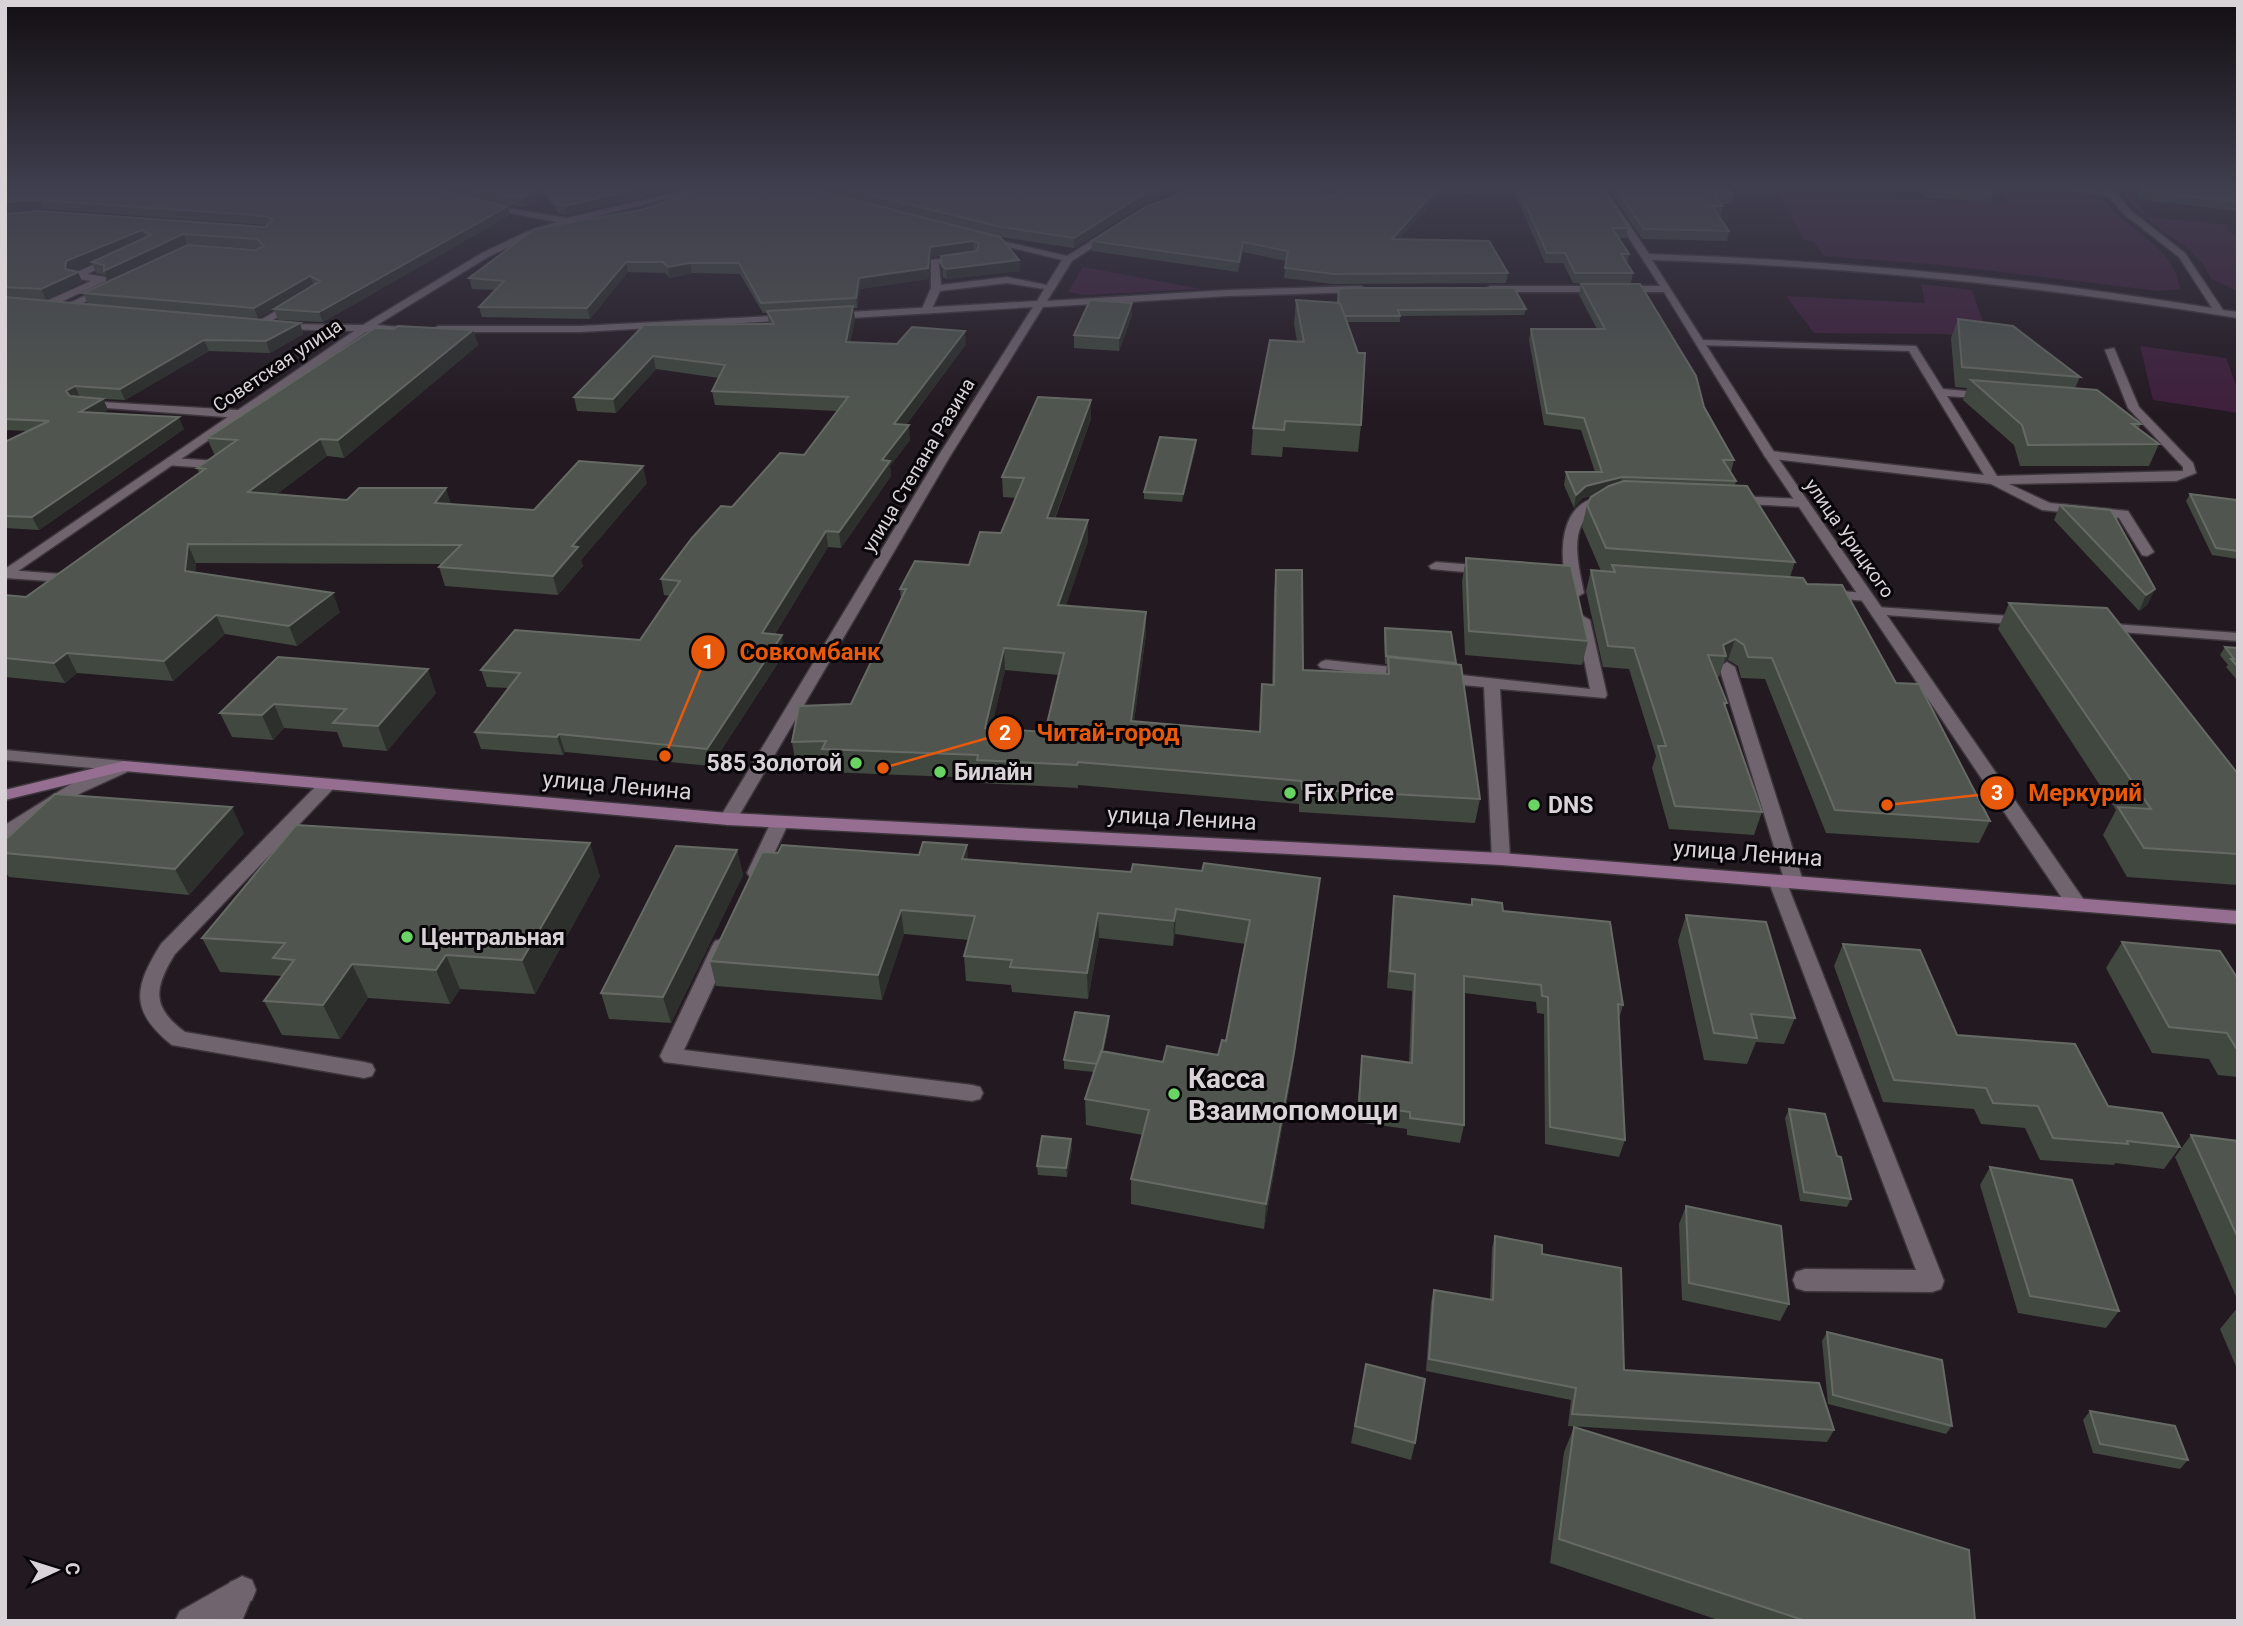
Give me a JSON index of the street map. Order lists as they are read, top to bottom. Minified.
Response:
{"streets":{"main road":["улица Ленина"],"street":["Советская улица","улица Степана Разина","улица Урицкого"]},"crossings":[["улица Степана Разина","улица Ленина"],["улица Урицкого","улица Ленина"]],"places":["Совкомбанк","585 Золотой","Читай-город","Билайн","Fix Price","DNS","Меркурий","Центральная","Касса Взаимопомощи"],"north":"right"}
